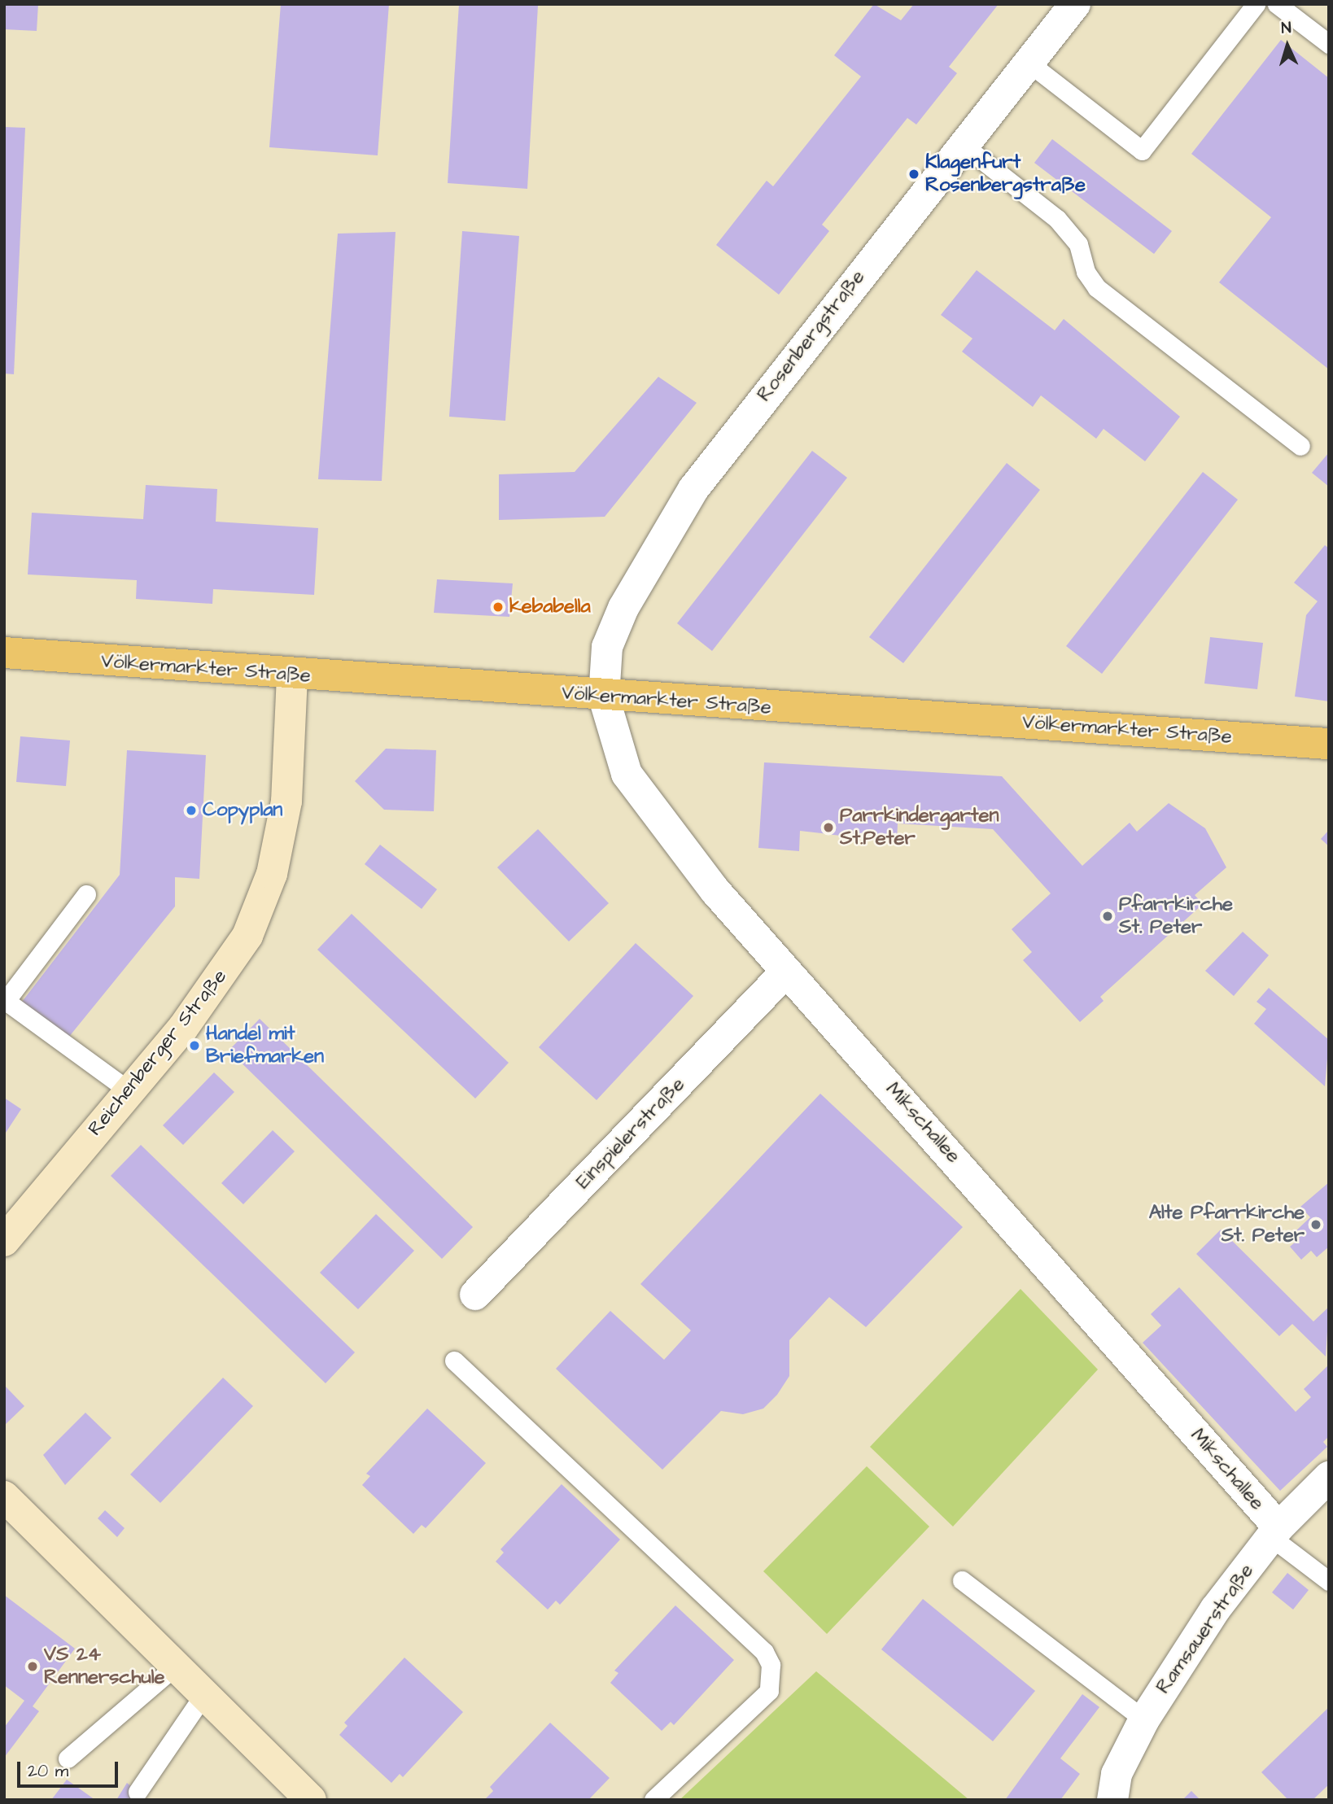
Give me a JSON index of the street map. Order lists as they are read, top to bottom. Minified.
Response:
{"streets":{"main road":["Völkermarkter Straße","Reichenberger Straße"],"street":["Rosenbergstraße","Mikschallee","Einspielerstraße","Ramsauerstraße"]},"crossings":[["Rosenbergstraße","Völkermarkter Straße"],["Rosenbergstraße","Mikschallee"],["Völkermarkter Straße","Reichenberger Straße"],["Völkermarkter Straße","Mikschallee"],["Mikschallee","Einspielerstraße"],["Mikschallee","Ramsauerstraße"]],"places":["Klagenfurt Rosenbergstraße","kebabella","Copyplan","Parrkindergarten St.Peter","Pfarrkirche St. Peter","Handel mit Briefmarken","Alte Pfarrkirche St. Peter","VS 24 Rennerschule"],"scale_bar":"20 m","north":"top"}
